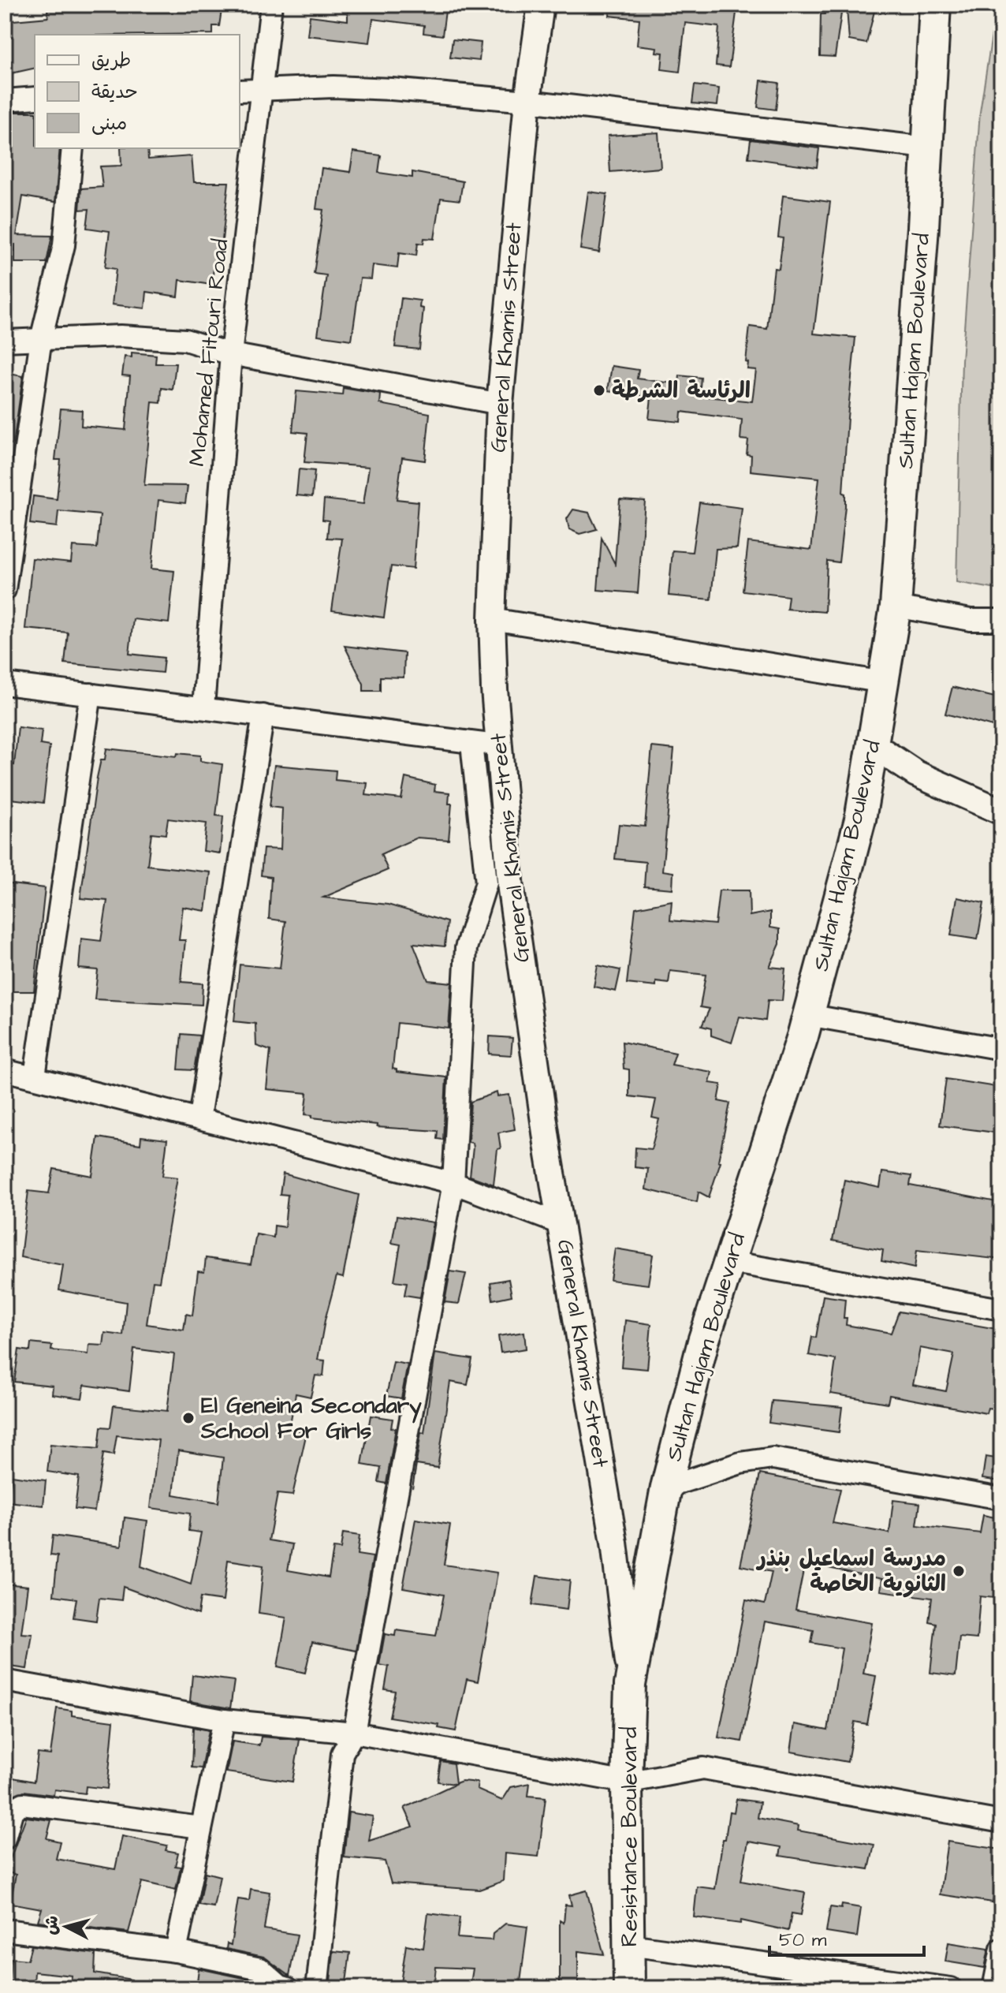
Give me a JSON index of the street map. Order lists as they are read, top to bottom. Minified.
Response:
{"streets":{"highway":["Sultan Hajam Boulevard","Resistance Boulevard"],"main road":["General Khamis Street"],"street":["Mohamed Fitouri Road"]},"crossings":[["General Khamis Street","Sultan Hajam Boulevard"],["General Khamis Street","Resistance Boulevard"],["Sultan Hajam Boulevard","Resistance Boulevard"]],"places":["الرئاسة الشرطة","El Geneina Secondary School For Girls","مدرسة اسماعيل بنذر الثانوية الخاصة"],"legend":["طريق","حديقة","مبنى"],"scale_bar":"50 m","north":"left"}
